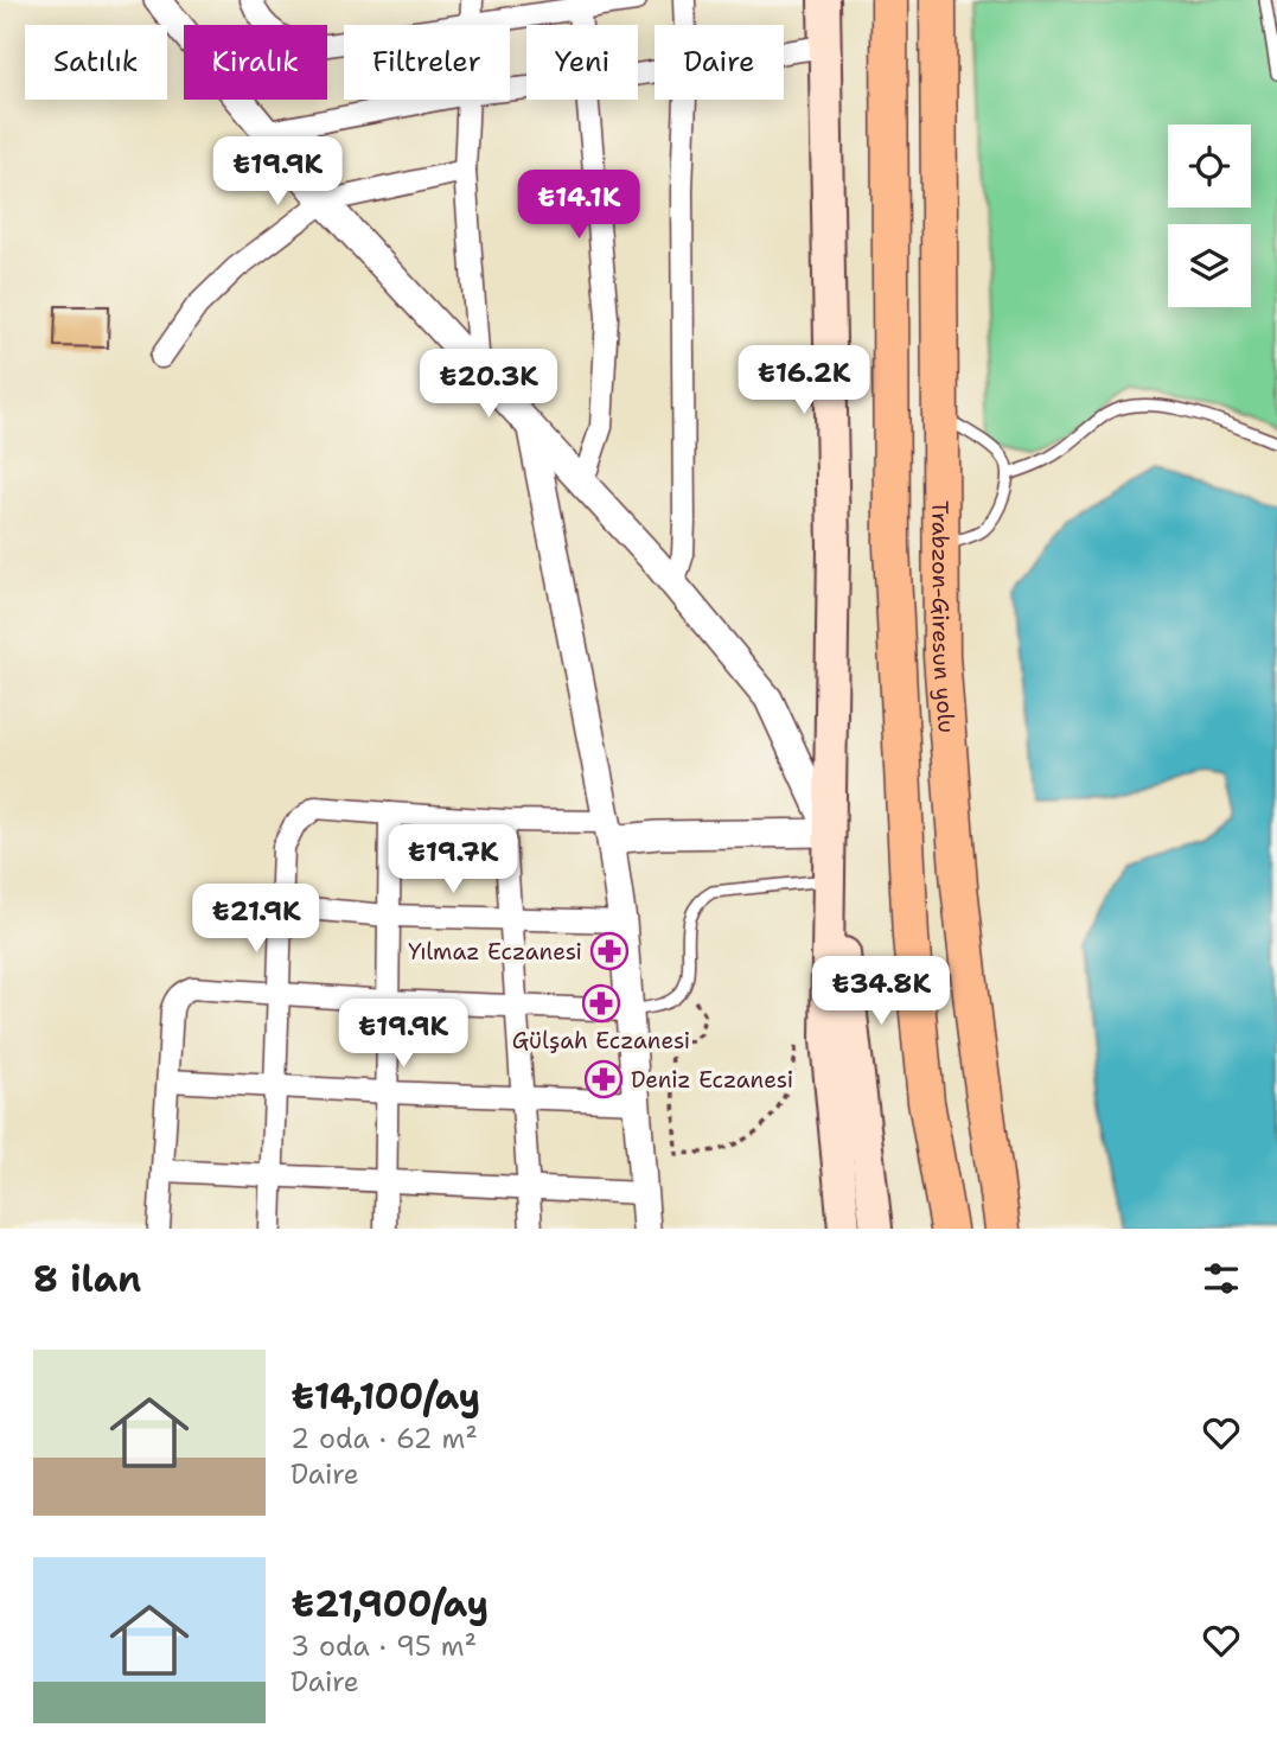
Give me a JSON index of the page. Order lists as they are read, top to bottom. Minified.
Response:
{"streets":{"highway":["Trabzon-Giresun yolu"]},"places":{"pharmacy":["Yılmaz Eczanesi","Gülşah Eczanesi","Deniz Eczanesi"]},"page":{"chip":["Satılık","Kiralık","Filtreler","Yeni","Daire"],"price":["₺19.9K","₺14.1K","₺16.2K","₺20.3K","₺19.7K","₺21.9K","₺34.8K","₺19.9K"],"heading":"8 ilan","list":[{"name":"₺14,100/ay","note":"2 oda · 62 m² · Daire"},{"name":"₺21,900/ay","note":"3 oda · 95 m² · Daire"}]}}
